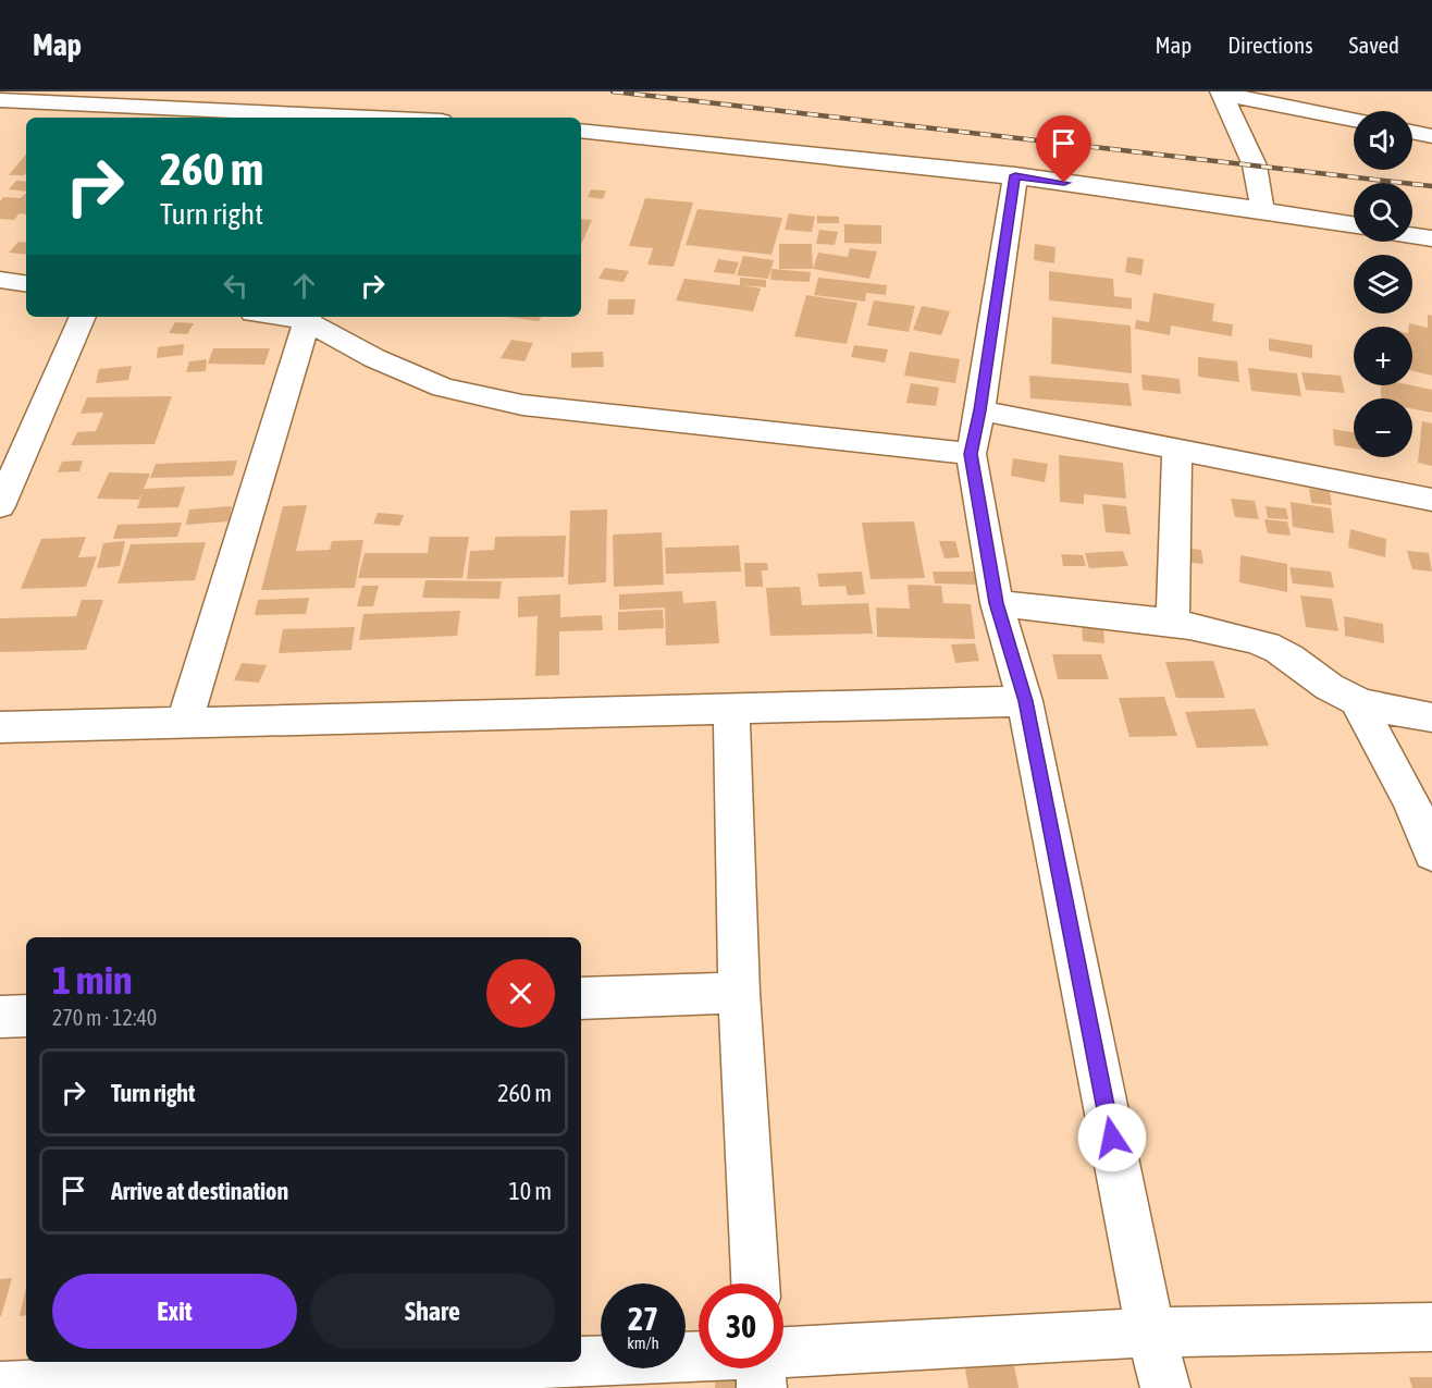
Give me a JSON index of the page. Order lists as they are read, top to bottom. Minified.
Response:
{"page":{"header":"Map","nav":["Map","Directions","Saved"],"map_buttons":["+","−"],"turn":["260 m","Turn right"],"heading":["1 min","270 m · 12:40"],"list":[{"name":"Turn right","value":"260 m"},{"name":"Arrive at destination","value":"10 m"}],"buttons":["Exit","Share"],"speed":"27 km/h","limit":"30"}}
